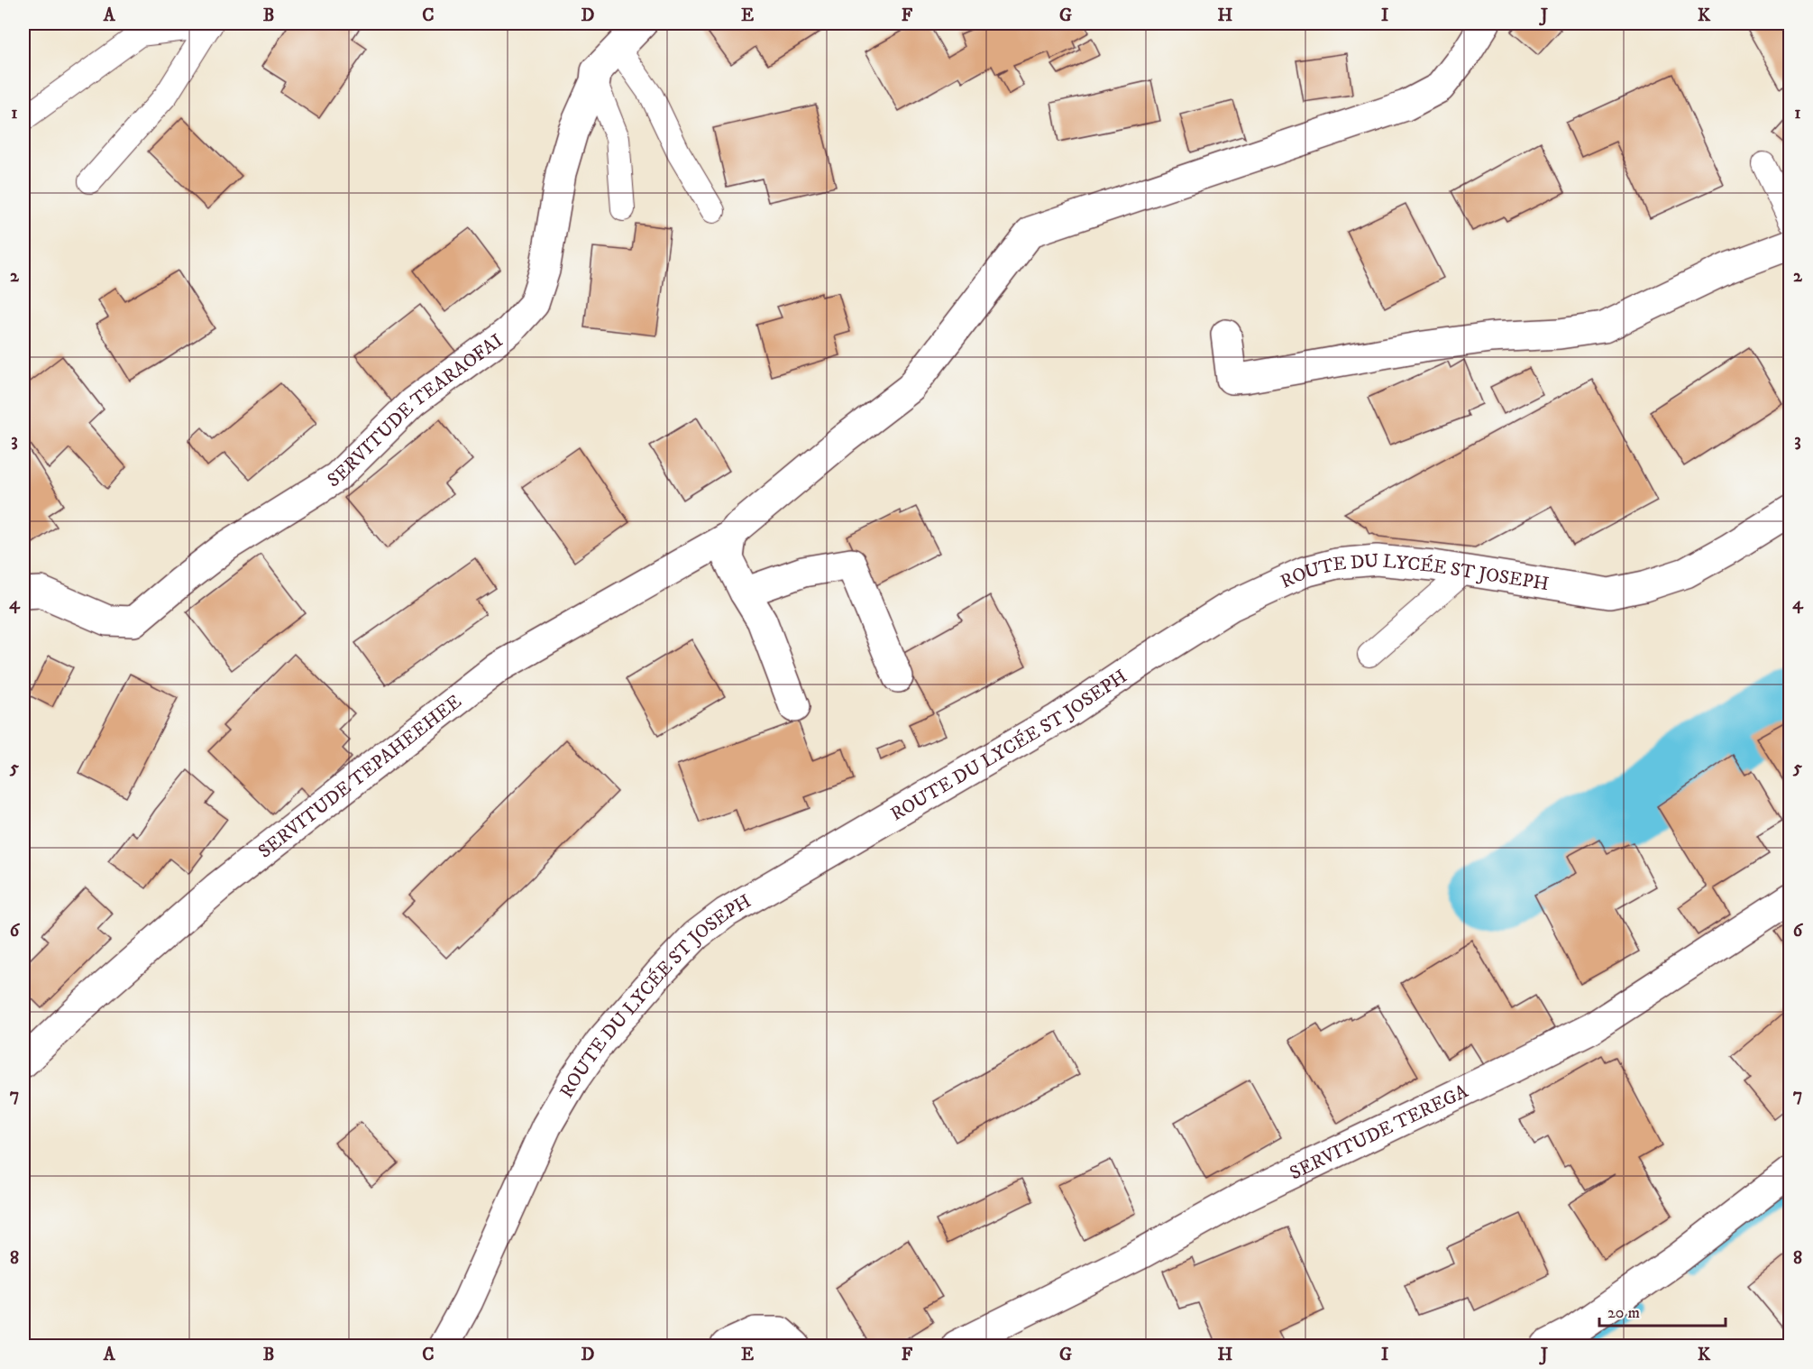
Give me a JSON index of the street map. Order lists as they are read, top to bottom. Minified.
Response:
{"streets":{"street":["SERVITUDE TEARAOFAI","ROUTE DU LYCÉE ST JOSEPH","SERVITUDE TEPAHEEHEE","SERVITUDE TEREGA"]},"scale_bar":"20 m","grid":{"columns":["A","B","C","D","E","F","G","H","I","J","K"],"rows":["1","2","3","4","5","6","7","8"]}}
